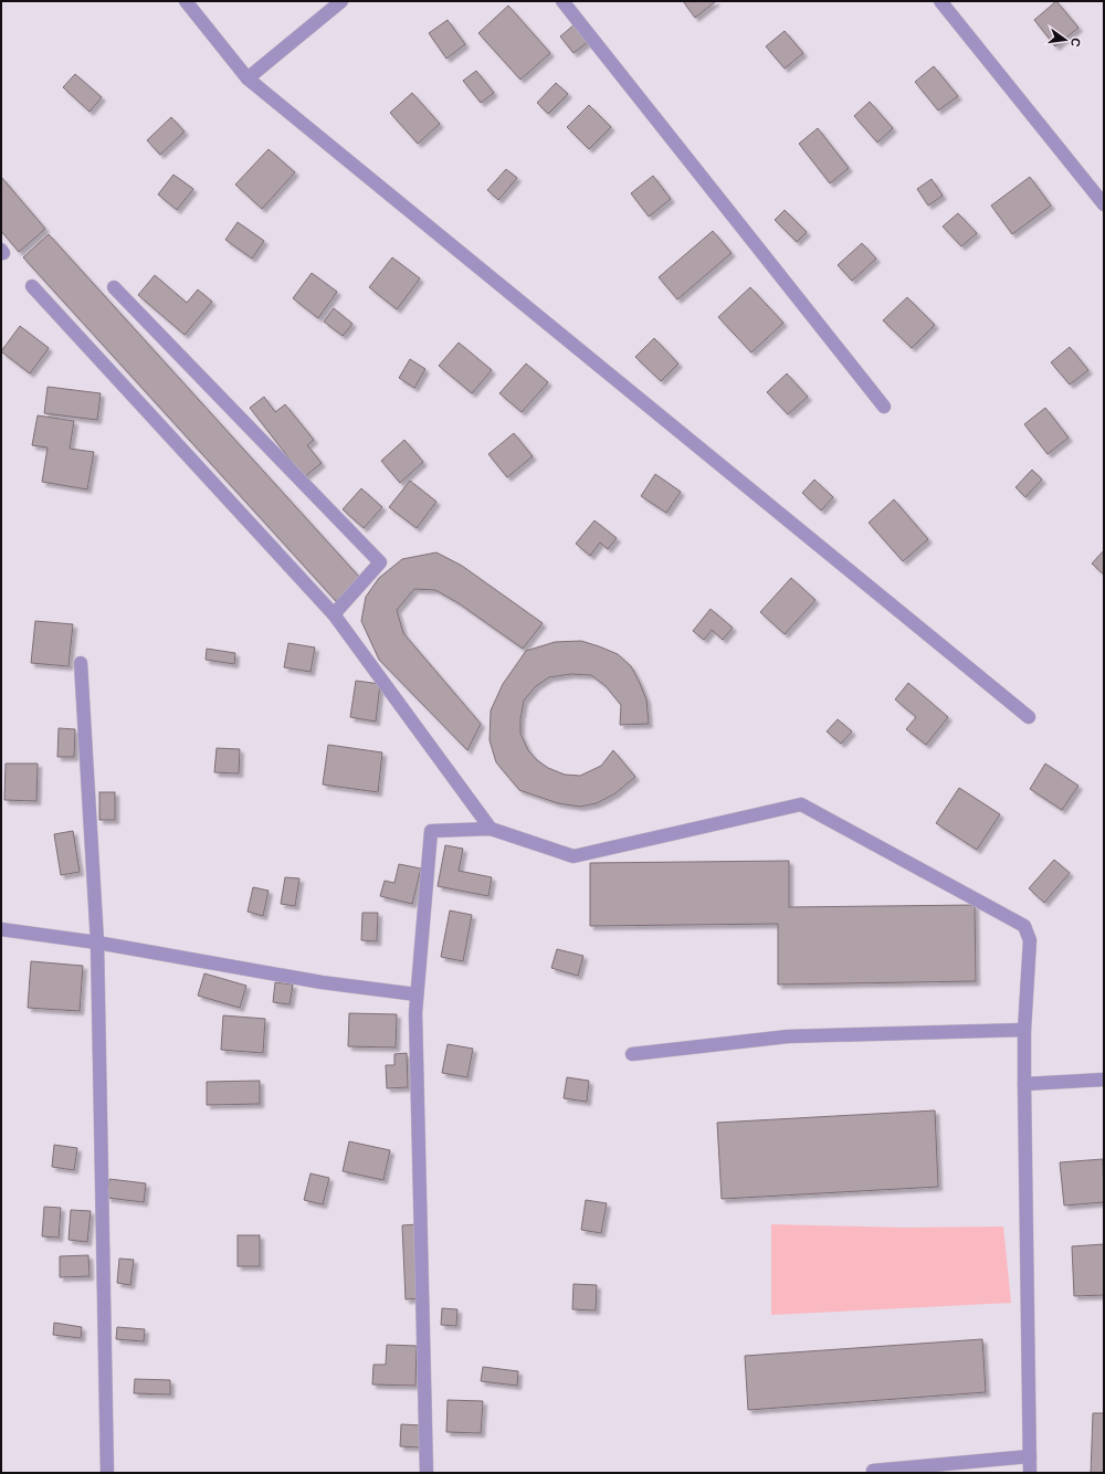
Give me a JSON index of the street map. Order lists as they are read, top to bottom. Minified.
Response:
{"north":"right"}
